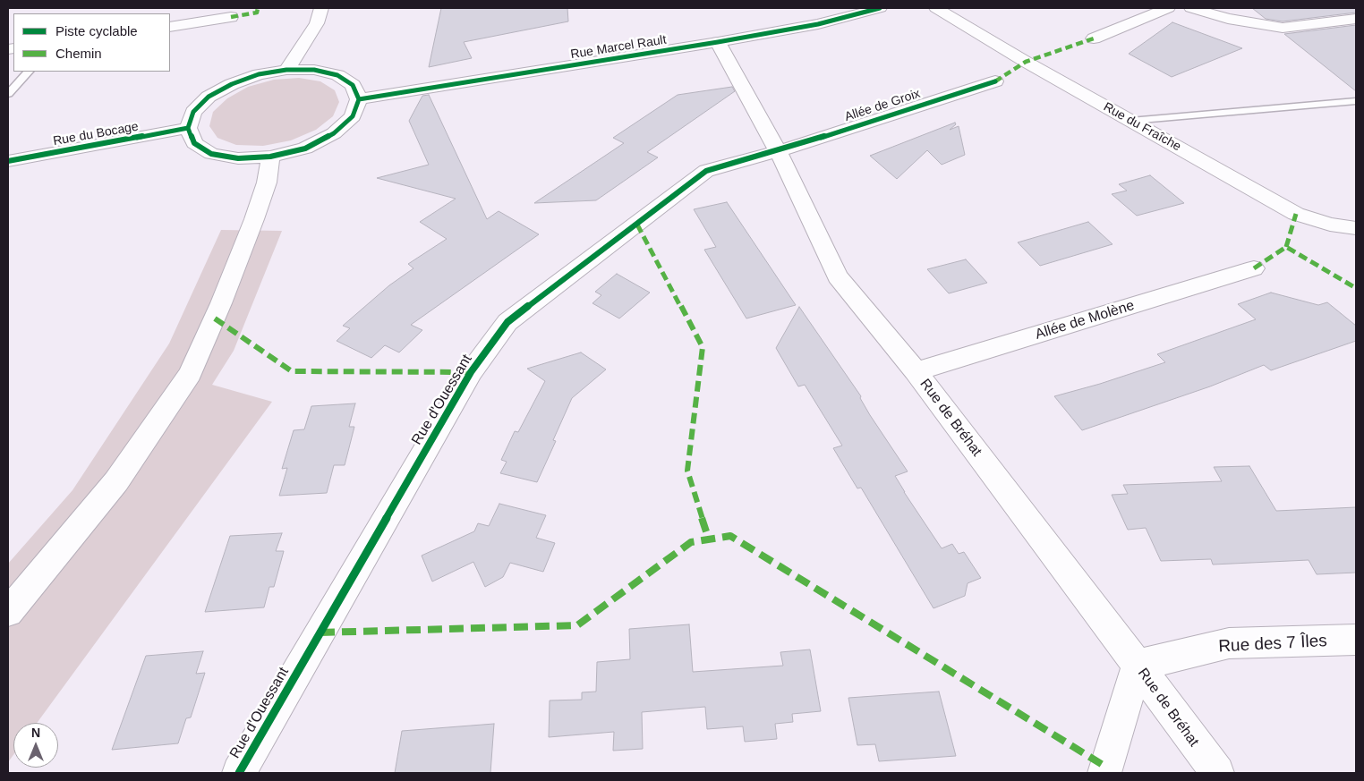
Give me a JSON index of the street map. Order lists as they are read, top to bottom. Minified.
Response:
{"streets":{"street":["Rue Marcel Rault","Allée de Groix","Rue du Fraîche","Rue du Bocage","Allée de Molène","Rue d'Ouessant","Rue de Bréhat","Rue des 7 Îles"]},"crossings":[["Rue Marcel Rault","Rue de Bréhat"],["Allée de Groix","Rue d'Ouessant"],["Allée de Groix","Rue de Bréhat"],["Allée de Molène","Rue de Bréhat"],["Rue d'Ouessant","Rue de Bréhat"],["Rue de Bréhat","Rue des 7 Îles"]],"legend":["Piste cyclable","Chemin"],"north":"top"}
